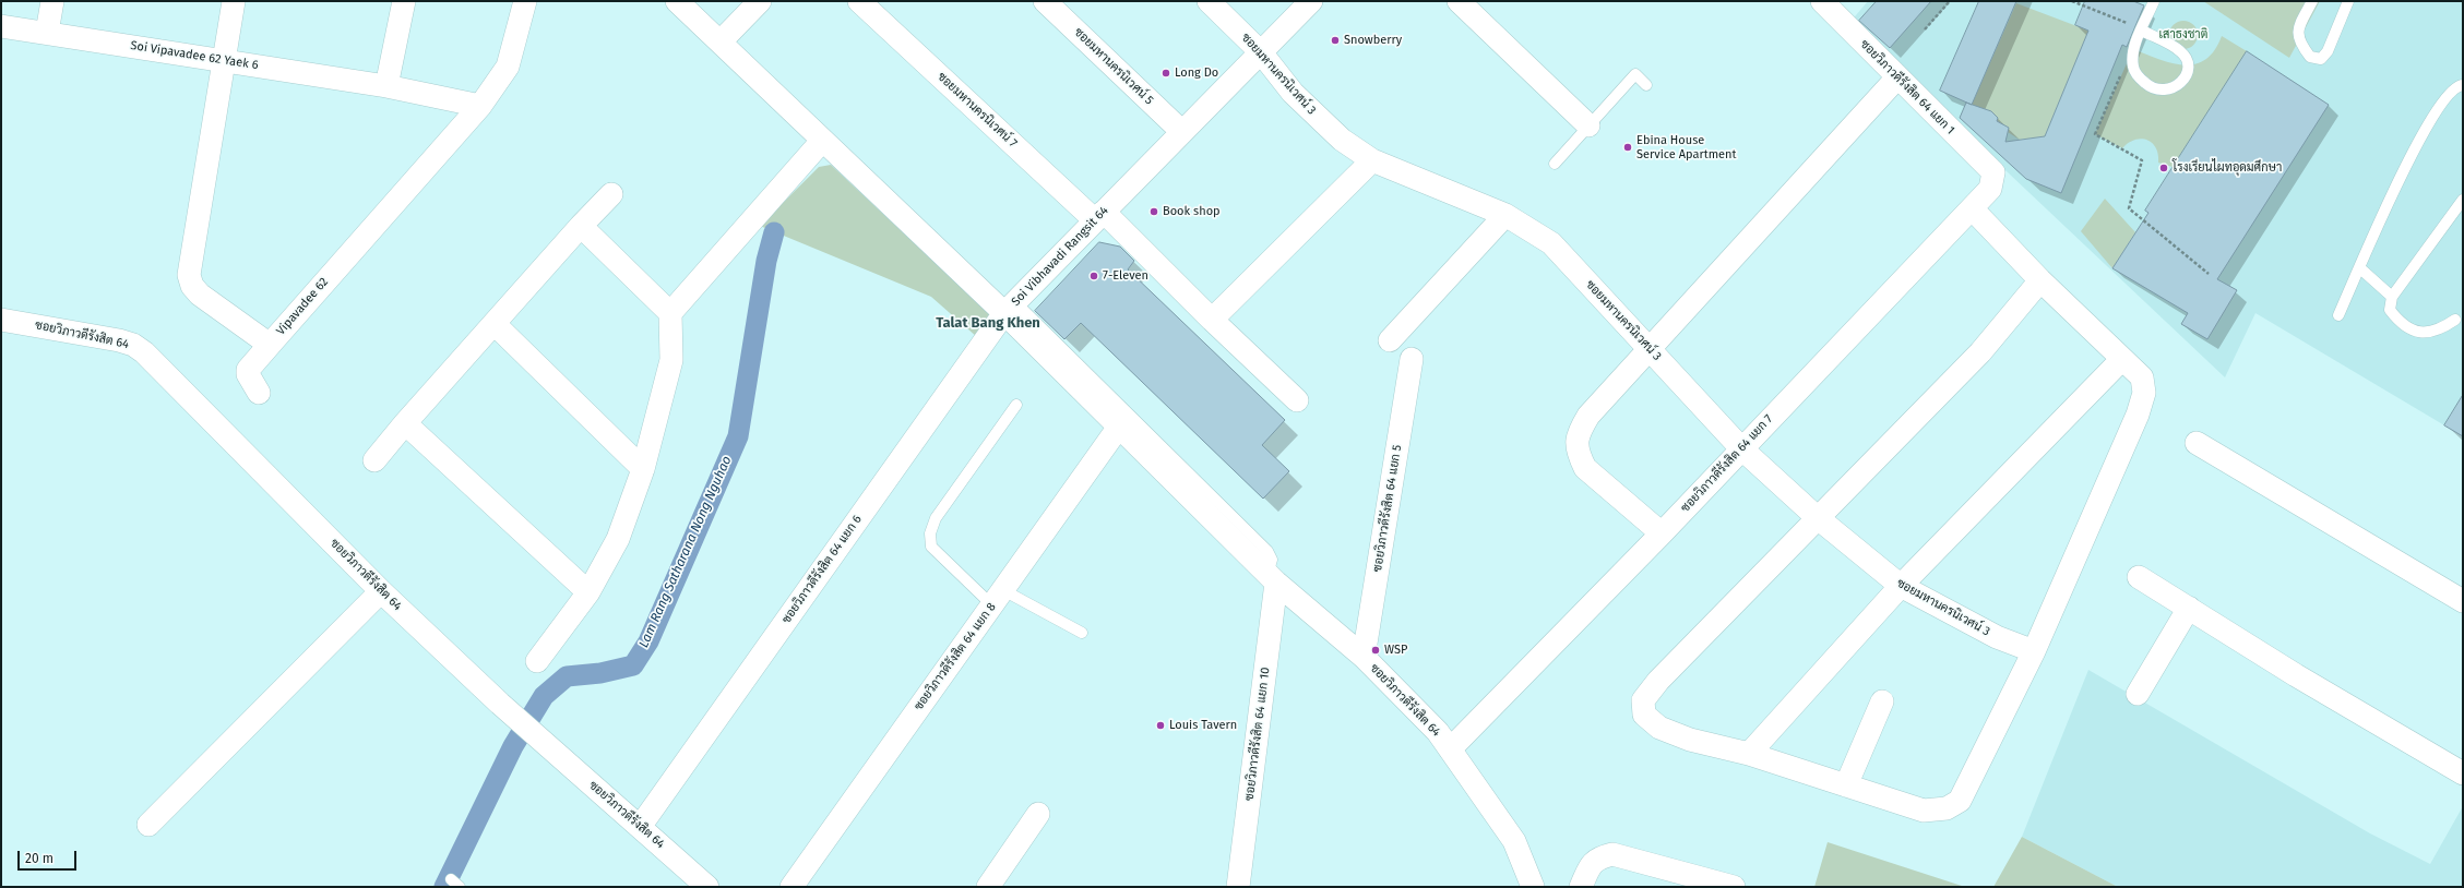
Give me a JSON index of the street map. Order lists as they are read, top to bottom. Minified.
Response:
{"streets":{"street":["Soi Vipavadee 62 Yaek 6","ซอยมหานครนิเวศน์ 5","ซอยมหานครนิเวศน์ 3","ซอยวิภาวดีรังสิต 64 แยก 1","ซอยมหานครนิเวศน์ 7","Soi Vibhavadi Rangsit 64","Vipavadee 62","ซอยวิภาวดีรังสิต 64","ซอยวิภาวดีรังสิต 64 แยก 7","ซอยวิภาวดีรังสิต 64 แยก 5","ซอยวิภาวดีรังสิต 64 แยก 6","ซอยวิภาวดีรังสิต 64 แยก 8","ซอยวิภาวดีรังสิต 64 แยก 10"]},"crossings":[["Soi Vipavadee 62 Yaek 6","Vipavadee 62"],["ซอยมหานครนิเวศน์ 5","Soi Vibhavadi Rangsit 64"],["ซอยมหานครนิเวศน์ 3","Soi Vibhavadi Rangsit 64"],["ซอยมหานครนิเวศน์ 3","ซอยวิภาวดีรังสิต 64 แยก 7"],["ซอยวิภาวดีรังสิต 64 แยก 1","ซอยวิภาวดีรังสิต 64 แยก 7"],["ซอยมหานครนิเวศน์ 7","Soi Vibhavadi Rangsit 64"],["Soi Vibhavadi Rangsit 64","ซอยวิภาวดีรังสิต 64"],["Soi Vibhavadi Rangsit 64","ซอยวิภาวดีรังสิต 64 แยก 6"],["Soi Vibhavadi Rangsit 64","ซอยวิภาวดีรังสิต 64 แยก 8"],["Soi Vibhavadi Rangsit 64","ซอยวิภาวดีรังสิต 64 แยก 10"],["ซอยวิภาวดีรังสิต 64","ซอยวิภาวดีรังสิต 64 แยก 7"],["ซอยวิภาวดีรังสิต 64","ซอยวิภาวดีรังสิต 64 แยก 5"],["ซอยวิภาวดีรังสิต 64","ซอยวิภาวดีรังสิต 64 แยก 6"],["ซอยวิภาวดีรังสิต 64","ซอยวิภาวดีรังสิต 64 แยก 10"]],"districts":["Talat Bang Khen"],"water":["Lam Rang Satharana Nong Nguhao"],"parks":["เสาธงชาติ"],"places":["Snowberry","Long Do","Ebina House Service Apartment","โรงเรียนไผทอุดมศึกษา","Book shop","7-Eleven","WSP","Louis Tavern"],"scale_bar":"20 m"}
